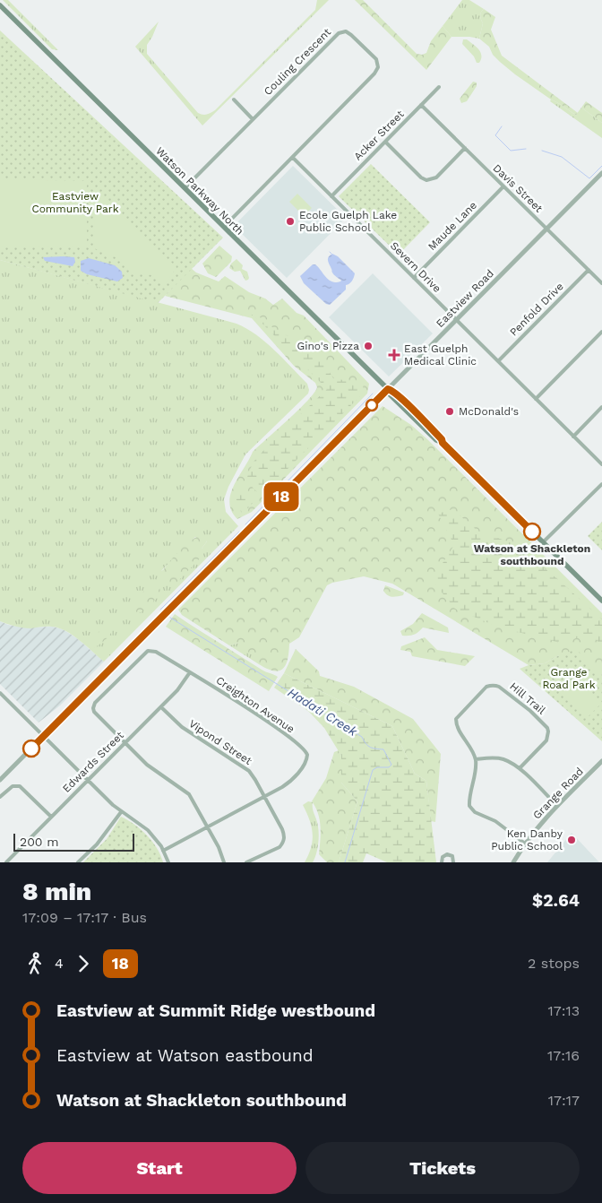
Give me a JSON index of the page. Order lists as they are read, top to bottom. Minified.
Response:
{"streets":{"main road":["Watson Parkway North"],"street":["Couling Crescent","Acker Street","Davis Street","Maude Lane","Severn Drive","Eastview Road","Penfold Drive","Hill Trail","Creighton Avenue","Vipond Street","Edwards Street","Grange Road"]},"crossings":[["Couling Crescent","Watson Parkway North"],["Couling Crescent","Severn Drive"],["Acker Street","Davis Street"],["Acker Street","Severn Drive"],["Davis Street","Maude Lane"],["Davis Street","Eastview Road"],["Davis Street","Penfold Drive"],["Watson Parkway North","Eastview Road"],["Maude Lane","Severn Drive"],["Severn Drive","Eastview Road"],["Severn Drive","Penfold Drive"],["Creighton Avenue","Vipond Street"],["Creighton Avenue","Edwards Street"],["Vipond Street","Edwards Street"]],"water":["Hadati Creek"],"parks":["Eastview Community Park","Grange Road Park"],"places":{"other":["Ecole Guelph Lake Public School","Gino's Pizza","McDonald's","Watson at Shackleton southbound","Ken Danby Public School"],"health":["East Guelph Medical Clinic"]},"lines":["bus line 18"],"scale_bar":"200 m","page":{"on_map":"18","scale":"200 m","heading":["8 min","17:09 – 17:17 · Bus","$2.64"],"legs":["4","18","2 stops"],"list":[{"name":"Eastview at Summit Ridge westbound","value":"17:13"},{"name":"Eastview at Watson eastbound","value":"17:16"},{"name":"Watson at Shackleton southbound","value":"17:17"}],"buttons":["Start","Tickets"]}}
